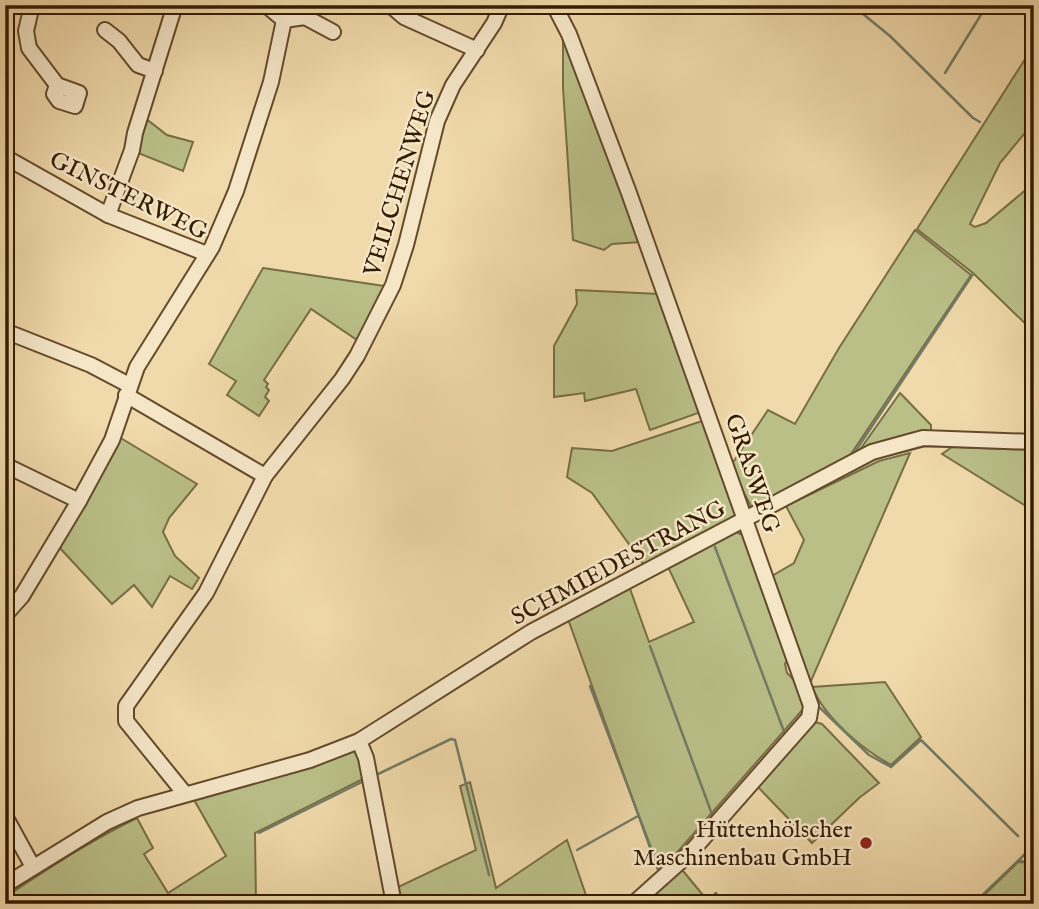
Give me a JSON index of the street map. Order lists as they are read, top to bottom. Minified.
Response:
{"streets":{"street":["VEILCHENWEG","GINSTERWEG","GRASWEG","SCHMIEDESTRANG"]},"crossings":[["VEILCHENWEG","SCHMIEDESTRANG"],["GRASWEG","SCHMIEDESTRANG"]],"places":["Hüttenhölscher Maschinenbau GmbH"]}
